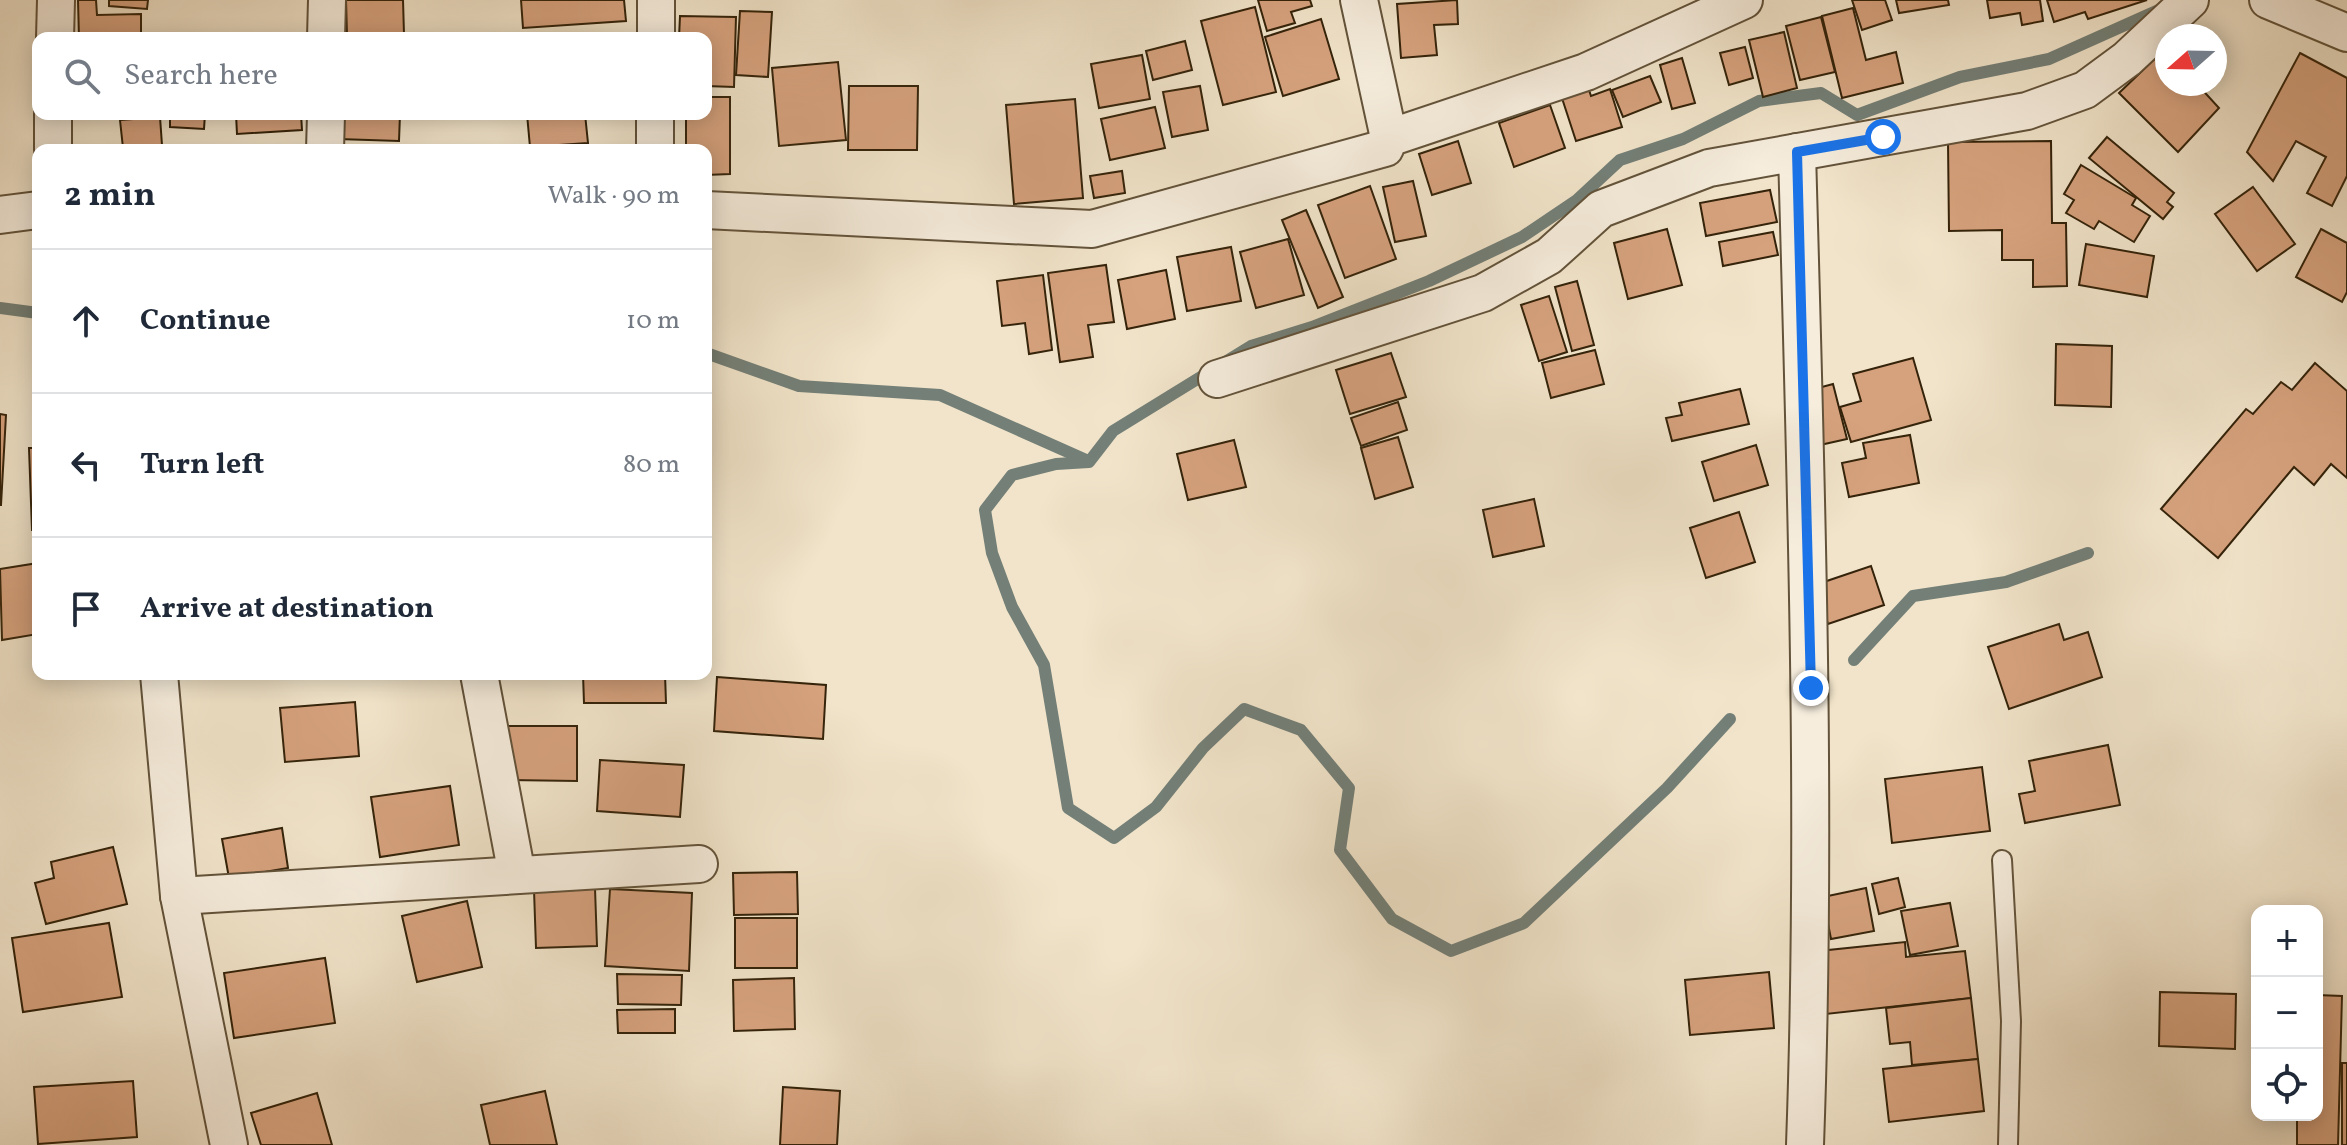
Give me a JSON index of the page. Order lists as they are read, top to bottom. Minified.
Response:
{"north":"left","page":{"search":"Search here","heading":["2 min","Walk · 90 m"],"list":[["Continue","10 m"],["Turn left","80 m"],"Arrive at destination"],"map_buttons":["+","−"]}}
